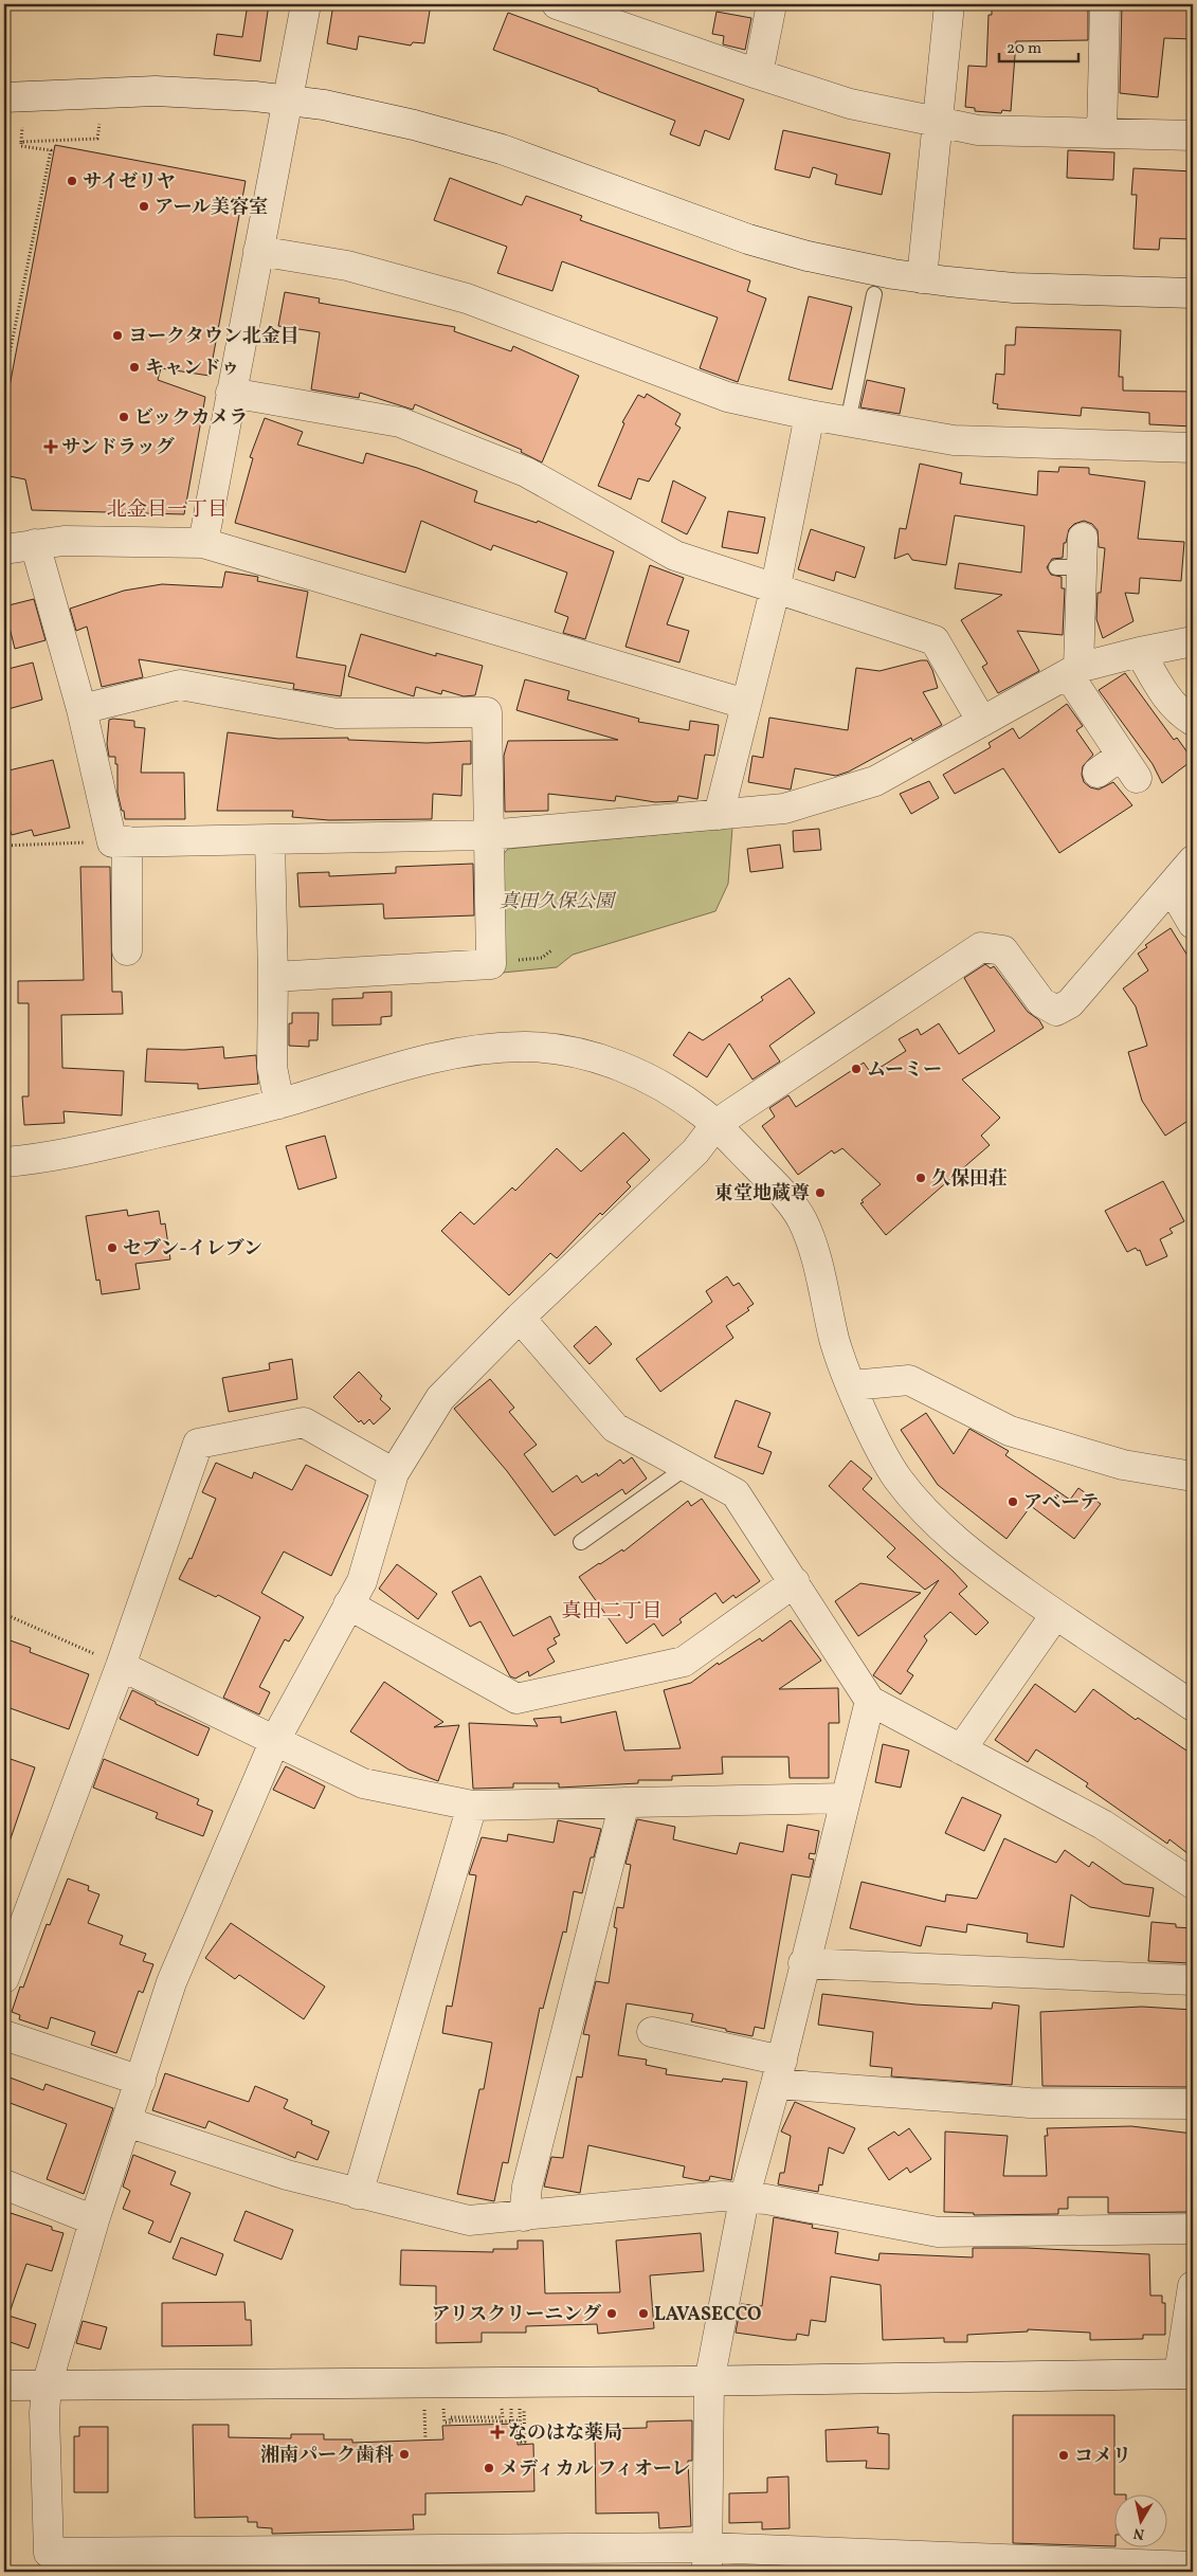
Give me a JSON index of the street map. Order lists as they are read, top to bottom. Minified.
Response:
{"districts":["北金目一丁目","真田二丁目"],"parks":["真田久保公園"],"places":{"other":["サイゼリヤ","アール美容室","ヨークタウン北金目","キャンドゥ","ビックカメラ","ムーミー","久保田荘","東堂地蔵尊","セブン-イレブン","アベーテ","アリスクリーニング","LAVASECCO","湘南パーク歯科","コメリ","メディカル フィオーレ"],"health":["サンドラッグ","なのはな薬局"]},"scale_bar":"20 m","north":"bottom"}
